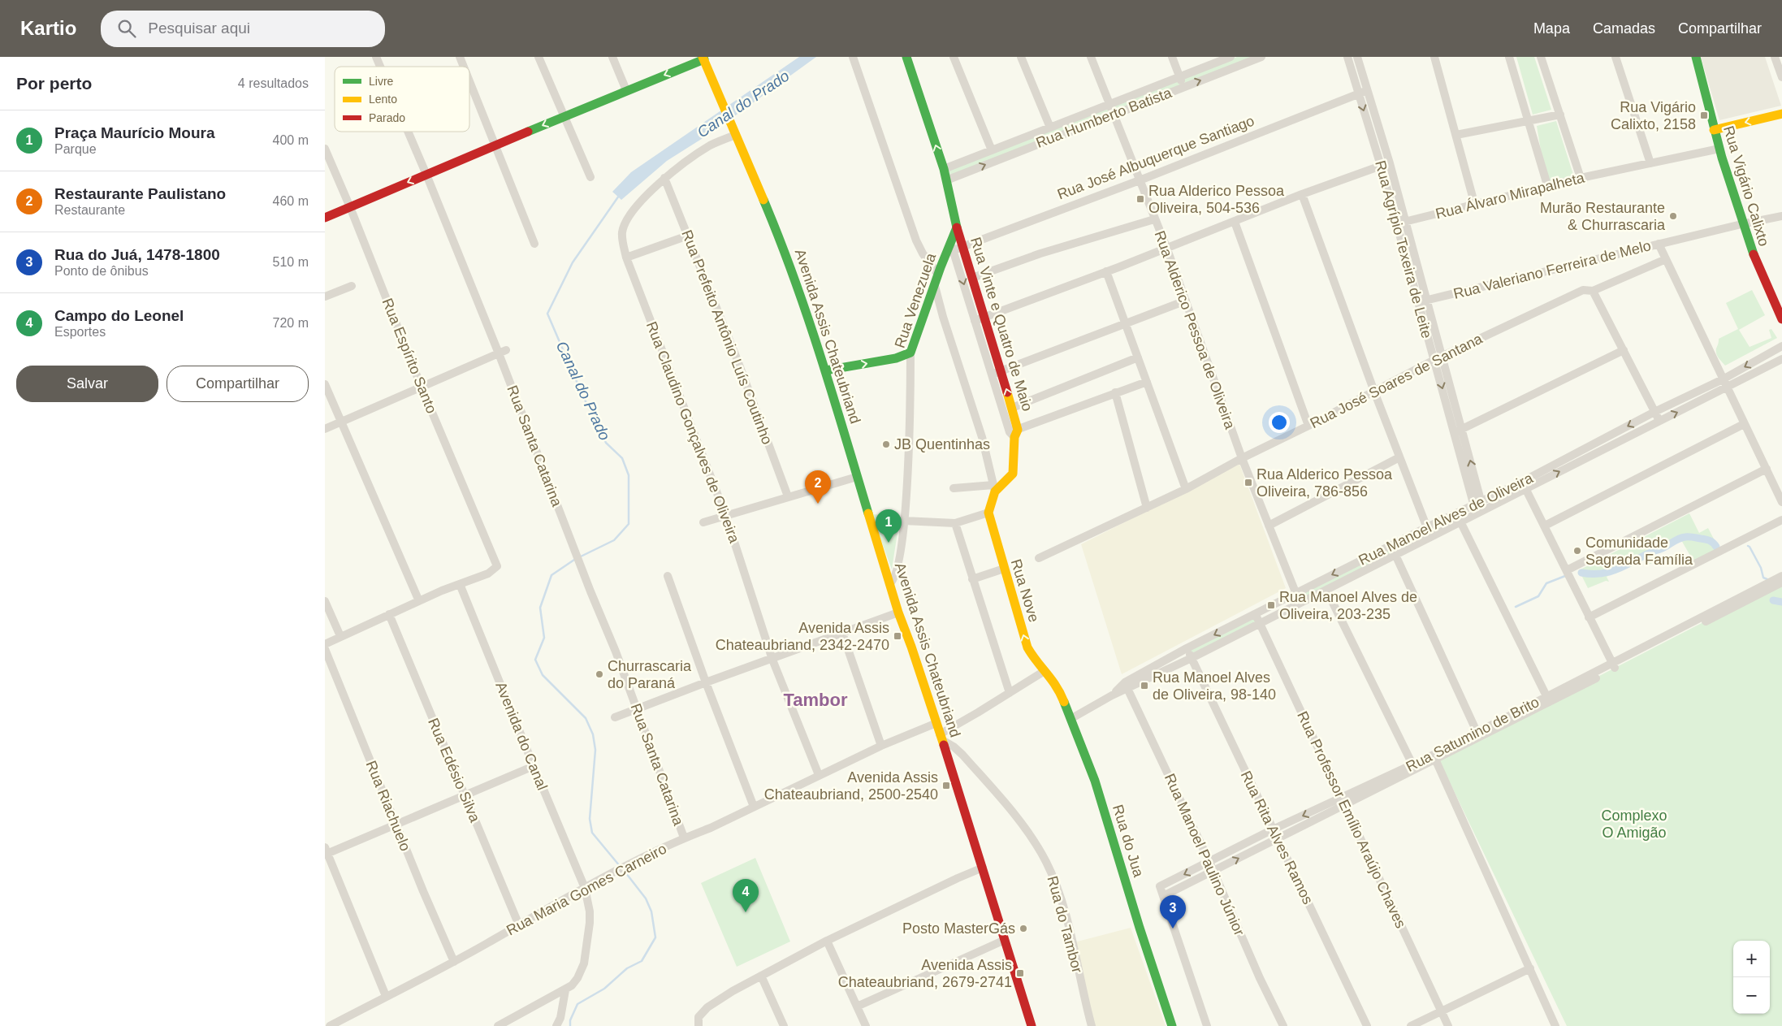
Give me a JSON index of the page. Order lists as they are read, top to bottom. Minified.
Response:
{"streets":{"main road":["Rua Vigário Calixto","Rua Venezuela","Rua Vinte e Quatro de Maio","Avenida Assis Chateubriand","Rua Nove","Rua do Jua"],"street":["Rua Humberto Batista","Rua José Albuquerque Santiago","Rua Álvaro Mirapalheta","Rua Agrípio Texeira de Leite","Rua Valeriano Ferreira de Melo","Rua Alderico Pessoa de Oliveira","Rua Prefeito Antônio Luís Coutinho","Rua Espírito Santo","Rua José Soares de Santana","Rua Claudino Gonçalves de Oliveira","Rua Santa Catarina","Rua Manoel Alves de Oliveira","Rua Satumino de Brito","Avenida do Canal","Rua Edésio Silva","Rua Riachuelo","Rua Professor Emílio Araújo Chaves","Rua Rita Alves Ramos","Rua Manoel Paulino Júnior","Rua Maria Gomes Carneiro","Rua do Tambor"]},"crossings":[["Rua Humberto Batista","Rua Vinte e Quatro de Maio"],["Rua Humberto Batista","Rua Alderico Pessoa de Oliveira"],["Rua José Albuquerque Santiago","Rua Agrípio Texeira de Leite"],["Rua José Albuquerque Santiago","Rua Venezuela"],["Rua José Albuquerque Santiago","Rua Vinte e Quatro de Maio"],["Rua José Albuquerque Santiago","Rua Alderico Pessoa de Oliveira"],["Rua Vigário Calixto","Rua Álvaro Mirapalheta"],["Rua Vigário Calixto","Rua Valeriano Ferreira de Melo"],["Rua Álvaro Mirapalheta","Rua Agrípio Texeira de Leite"],["Rua Agrípio Texeira de Leite","Rua Valeriano Ferreira de Melo"],["Rua Agrípio Texeira de Leite","Rua José Soares de Santana"],["Rua Agrípio Texeira de Leite","Rua Manoel Alves de Oliveira"],["Rua Venezuela","Rua Vinte e Quatro de Maio"],["Rua Venezuela","Avenida Assis Chateubriand"],["Rua Alderico Pessoa de Oliveira","Rua José Soares de Santana"],["Rua Alderico Pessoa de Oliveira","Rua Manoel Alves de Oliveira"],["Avenida Assis Chateubriand","Rua Claudino Gonçalves de Oliveira"],["Avenida Assis Chateubriand","Rua Maria Gomes Carneiro"],["Avenida Assis Chateubriand","Rua do Tambor"],["Rua Prefeito Antônio Luís Coutinho","Rua Claudino Gonçalves de Oliveira"],["Rua Espírito Santo","Avenida do Canal"],["Rua Claudino Gonçalves de Oliveira","Rua Maria Gomes Carneiro"],["Rua Santa Catarina","Rua Maria Gomes Carneiro"],["Rua Manoel Alves de Oliveira","Rua Professor Emílio Araújo Chaves"],["Rua Manoel Alves de Oliveira","Rua Rita Alves Ramos"],["Rua Manoel Alves de Oliveira","Rua do Jua"],["Rua Manoel Alves de Oliveira","Rua Manoel Paulino Júnior"],["Rua Nove","Rua do Jua"],["Rua Satumino de Brito","Rua Professor Emílio Araújo Chaves"],["Rua Satumino de Brito","Rua Rita Alves Ramos"],["Rua Satumino de Brito","Rua Manoel Paulino Júnior"],["Avenida do Canal","Rua Maria Gomes Carneiro"],["Rua Edésio Silva","Rua Maria Gomes Carneiro"],["Rua Riachuelo","Rua Maria Gomes Carneiro"]],"one_way":["Rua Nove"],"districts":["Tambor"],"water":["Canal do Prado"],"parks":["Complexo O Amigão"],"places":{"transit":["Rua Vigário Calixto, 2158","Rua Alderico Pessoa Oliveira, 504-536","Rua Alderico Pessoa Oliveira, 786-856","Rua Manoel Alves de Oliveira, 203-235","Avenida Assis Chateaubriand, 2342-2470","Rua Manoel Alves de Oliveira, 98-140","Avenida Assis Chateaubriand, 2500-2540","Avenida Assis Chateaubriand, 2679-2741"],"other":["Murão Restaurante & Churrascaria","JB Quentinhas","Comunidade Sagrada Família","Churrascaria do Paraná","Posto MasterGás"]},"legend":["Livre","Lento","Parado"],"page":{"header":"Kartio","search":"Pesquisar aqui","nav":["Mapa","Camadas","Compartilhar"],"heading":["Por perto","4 resultados"],"list":[{"mark":"1","name":"Praça Maurício Moura","note":"Parque","value":"400 m"},{"mark":"2","name":"Restaurante Paulistano","note":"Restaurante","value":"460 m"},{"mark":"3","name":"Rua do Juá, 1478-1800","note":"Ponto de ônibus","value":"510 m"},{"mark":"4","name":"Campo do Leonel","note":"Esportes","value":"720 m"}],"buttons":["Salvar","Compartilhar"],"pins":["2","1","4","3"],"map_buttons":["+","−"]}}
